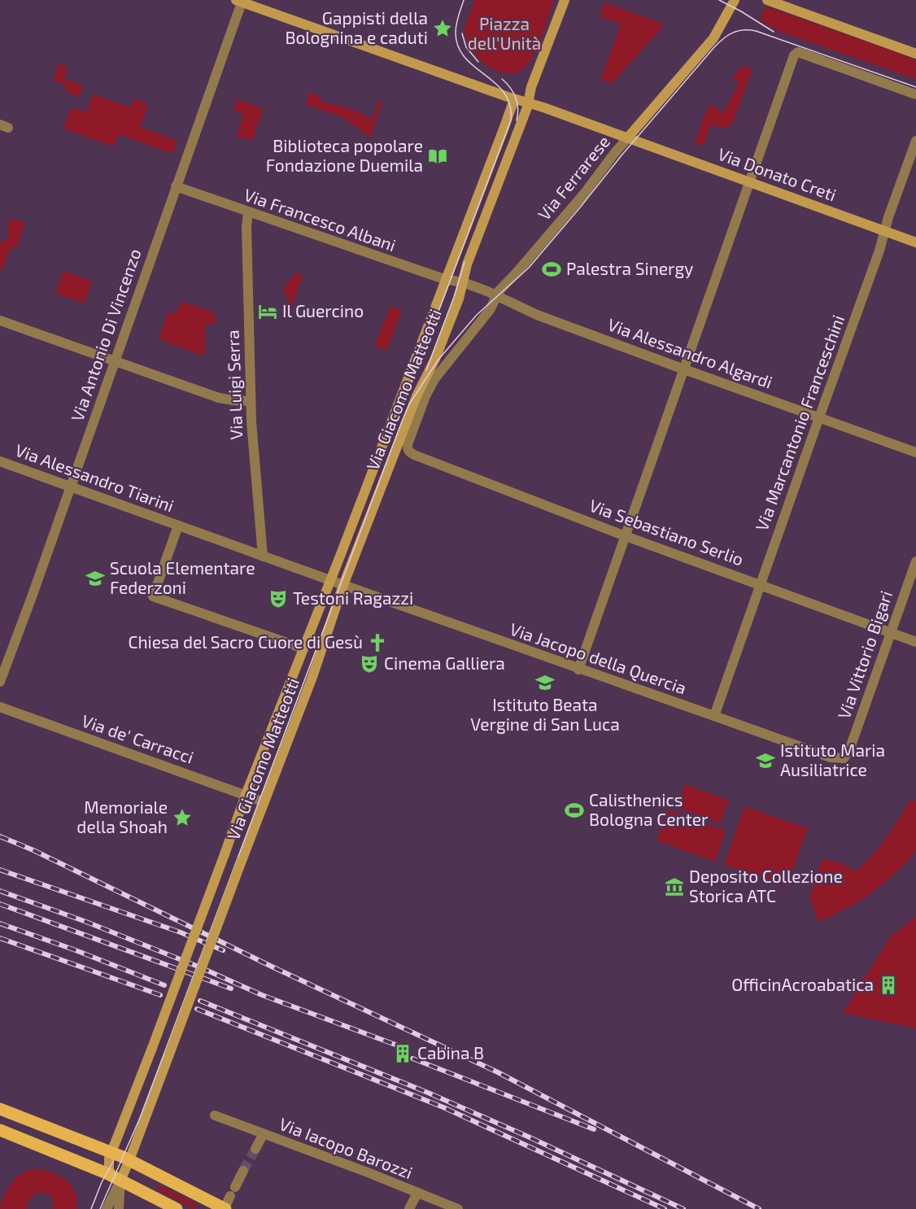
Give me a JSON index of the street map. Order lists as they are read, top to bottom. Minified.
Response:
{"streets":{"main road":["Via Donato Creti","Via Ferrarese","Via Giacomo Matteotti"],"street":["Via Francesco Albani","Via Antonio Di Vincenzo","Via Alessandro Algardi","Via Luigi Serra","Via Marcantonio Franceschini","Via Alessandro Tiarini","Via Sebastiano Serlio","Via Vittorio Bigari","Via Jacopo della Quercia","Via de' Carracci","Via Iacopo Barozzi"]},"crossings":[["Via Donato Creti","Via Ferrarese"],["Via Donato Creti","Via Marcantonio Franceschini"],["Via Ferrarese","Via Alessandro Algardi"],["Via Ferrarese","Via Giacomo Matteotti"],["Via Francesco Albani","Via Antonio Di Vincenzo"],["Via Francesco Albani","Via Alessandro Algardi"],["Via Francesco Albani","Via Luigi Serra"],["Via Francesco Albani","Via Giacomo Matteotti"],["Via Antonio Di Vincenzo","Via Alessandro Tiarini"],["Via Alessandro Algardi","Via Giacomo Matteotti"],["Via Alessandro Algardi","Via Marcantonio Franceschini"],["Via Luigi Serra","Via Alessandro Tiarini"],["Via Giacomo Matteotti","Via Alessandro Tiarini"],["Via Giacomo Matteotti","Via Sebastiano Serlio"],["Via Giacomo Matteotti","Via Jacopo della Quercia"],["Via Giacomo Matteotti","Via de' Carracci"],["Via Marcantonio Franceschini","Via Sebastiano Serlio"],["Via Marcantonio Franceschini","Via Jacopo della Quercia"],["Via Alessandro Tiarini","Via Jacopo della Quercia"],["Via Sebastiano Serlio","Via Vittorio Bigari"],["Via Vittorio Bigari","Via Jacopo della Quercia"]],"parks":["Piazza dell'Unità"],"places":{"place":["Gappisti della Bolognina e caduti","Memoriale della Shoah"],"library":["Biblioteca popolare Fondazione Duemila"],"sports":["Palestra Sinergy","Calisthenics Bologna Center"],"hotel":["Il Guercino"],"school or university":["Scuola Elementare Federzoni","Istituto Beata Vergine di San Luca","Istituto Maria Ausiliatrice"],"theatre":["Testoni Ragazzi","Cinema Galliera"],"church":["Chiesa del Sacro Cuore di Gesù"],"museum":["Deposito Collezione Storica ATC"],"building":["OfficinAcroabatica","Cabina B"]}}
